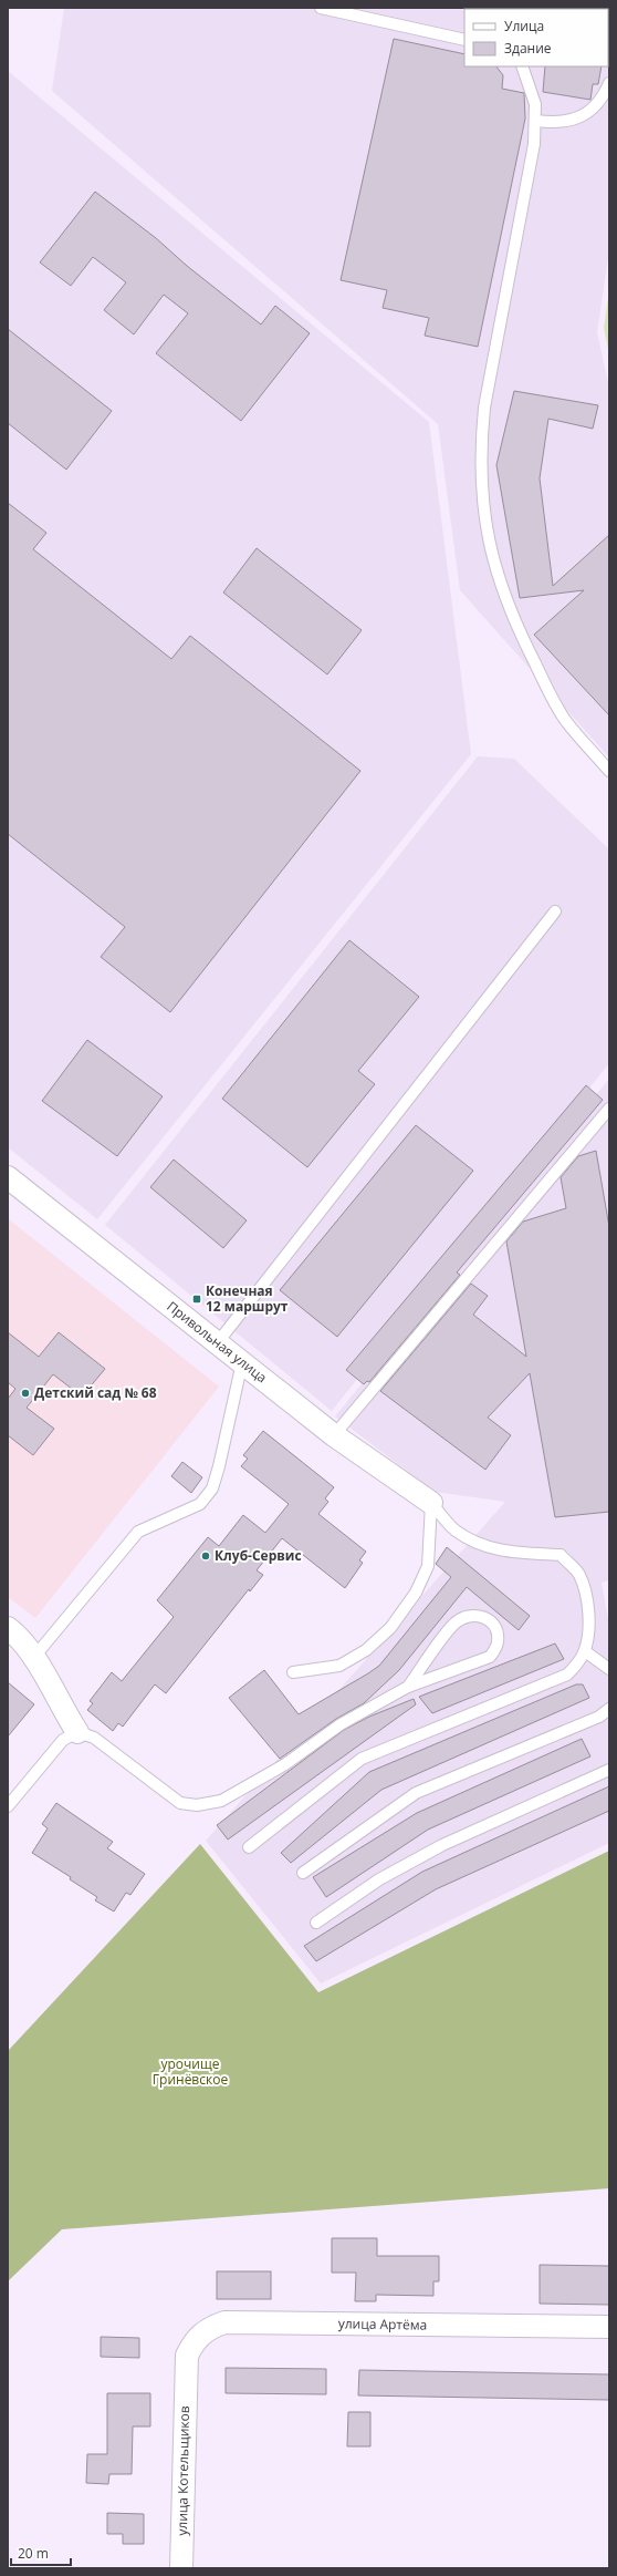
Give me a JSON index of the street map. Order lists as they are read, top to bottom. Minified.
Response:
{"streets":{"street":["Привольная улица","улица Артёма","улица Котельщиков"]},"crossings":[["улица Артёма","улица Котельщиков"]],"parks":["урочище Гринёвское"],"places":{"transit":["Конечная 12 маршрут"],"other":["Детский сад № 68","Клуб-Сервис"]},"legend":["Улица","Здание"],"scale_bar":"20 m"}
